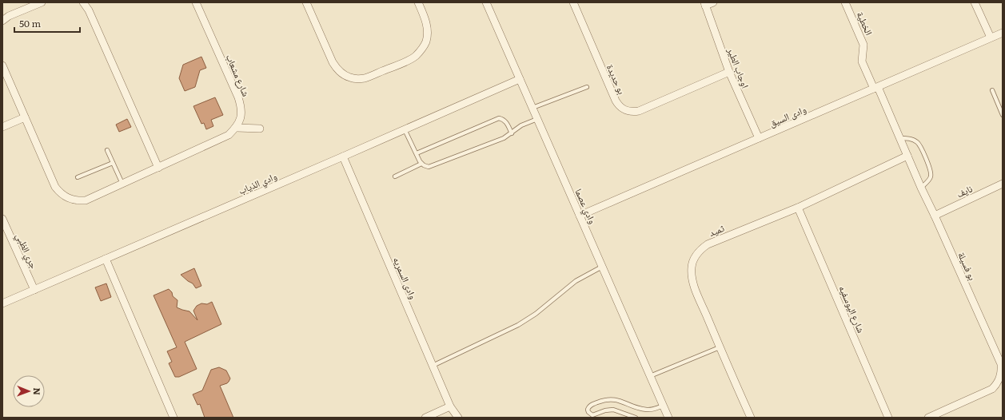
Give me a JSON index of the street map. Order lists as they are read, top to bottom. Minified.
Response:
{"streets":{"street":["الخطية","اوجاب الطير","شارع مشعاب","بو حديدة","وادى السيق","وادي الذياب","نايف","وادي عصما","ثميد","جري الظبي","بو فسيلة","وادى السمريه","شارع اليوسفيه"]},"crossings":[["الخطية","وادى السيق"],["الخطية","بو فسيلة"],["اوجاب الطير","بو حديدة"],["اوجاب الطير","وادى السيق"],["وادى السيق","وادي عصما"],["وادى السيق","بو فسيلة"],["وادي الذياب","وادي عصما"],["وادي الذياب","جري الظبي"],["وادي الذياب","وادى السمريه"],["نايف","بو فسيلة"],["ثميد","بو فسيلة"],["ثميد","شارع اليوسفيه"]],"scale_bar":"50 m","north":"right"}
